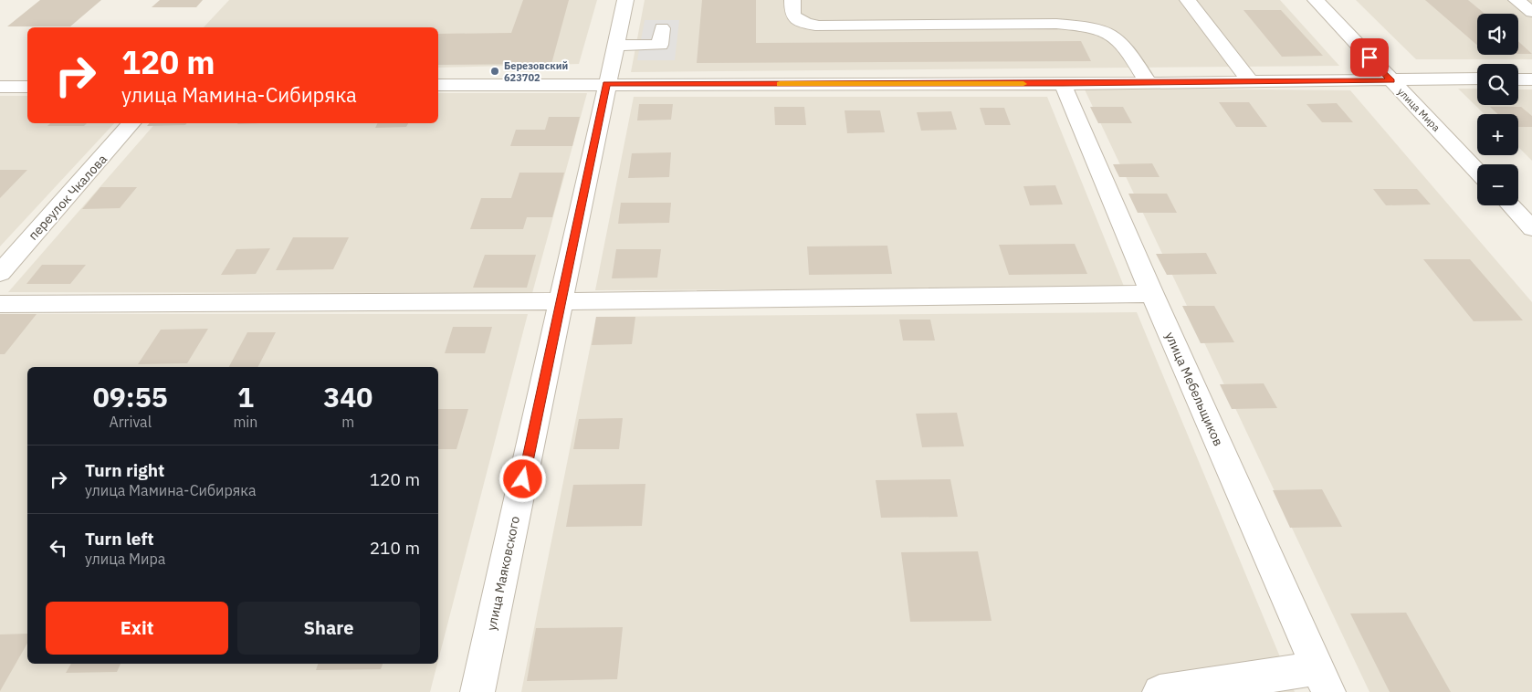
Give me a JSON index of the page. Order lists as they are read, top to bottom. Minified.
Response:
{"streets":{"street":["улица Мира","переулок Чкалова","улица Мебельщиков","улица Маяковского"]},"places":["Березовский 623702"],"page":{"map_buttons":["+","−"],"turn":["120 m","улица Мамина-Сибиряка"],"eta":["09:55","Arrival","1","min","340","m"],"list":[{"name":"Turn right","note":"улица Мамина-Сибиряка","value":"120 m"},{"name":"Turn left","note":"улица Мира","value":"210 m"}],"buttons":["Exit","Share"]}}
